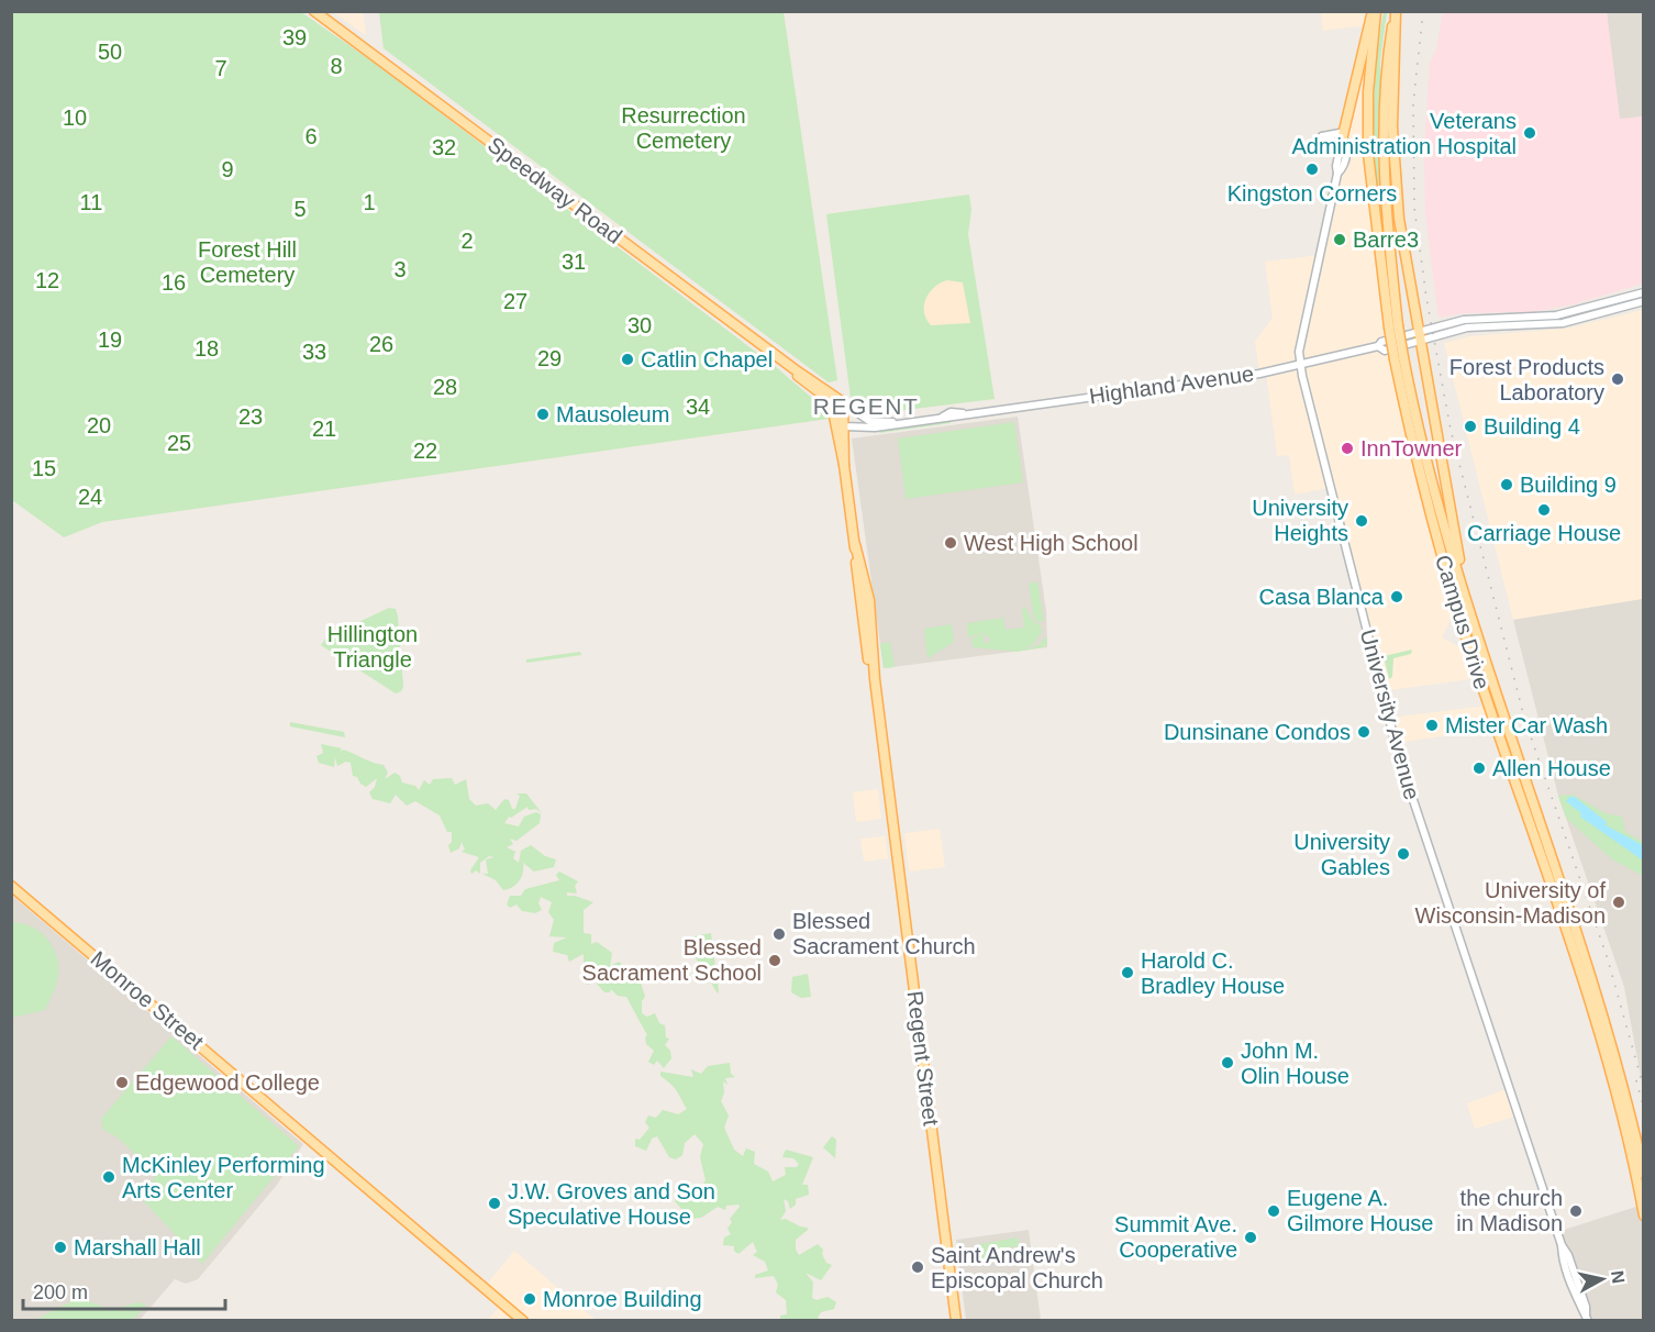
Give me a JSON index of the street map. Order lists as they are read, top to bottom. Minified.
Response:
{"streets":{"main road":["Speedway Road","Campus Drive","Monroe Street","Regent Street"],"street":["Highland Avenue","University Avenue"]},"crossings":[["Speedway Road","Highland Avenue"],["Speedway Road","Regent Street"],["Highland Avenue","University Avenue"],["Highland Avenue","Regent Street"]],"districts":["REGENT"],"parks":["39","50","8","7","Resurrection Cemetery","10","6","32","9","11","1","5","2","Forest Hill Cemetery","31","3","12","16","27","30","19","26","18","33","29","28","34","23","20","21","25","22","15","24","Hillington Triangle"],"places":["Veterans Administration Hospital","Kingston Corners","Barre3","Catlin Chapel","Forest Products Laboratory","Mausoleum","Building 4","InnTowner","Building 9","Carriage House","University Heights","West High School","Casa Blanca","Mister Car Wash","Dunsinane Condos","Allen House","University Gables","University of Wisconsin-Madison","Blessed Sacrament Church","Blessed Sacrament School","Harold C. Bradley House","John M. Olin House","Edgewood College","McKinley Performing Arts Center","J.W. Groves and Son Speculative House","Eugene A. Gilmore House","the church in Madison","Summit Ave. Cooperative","Marshall Hall","Saint Andrew's Episcopal Church","Monroe Building"],"scale_bar":"200 m","north":"right"}
